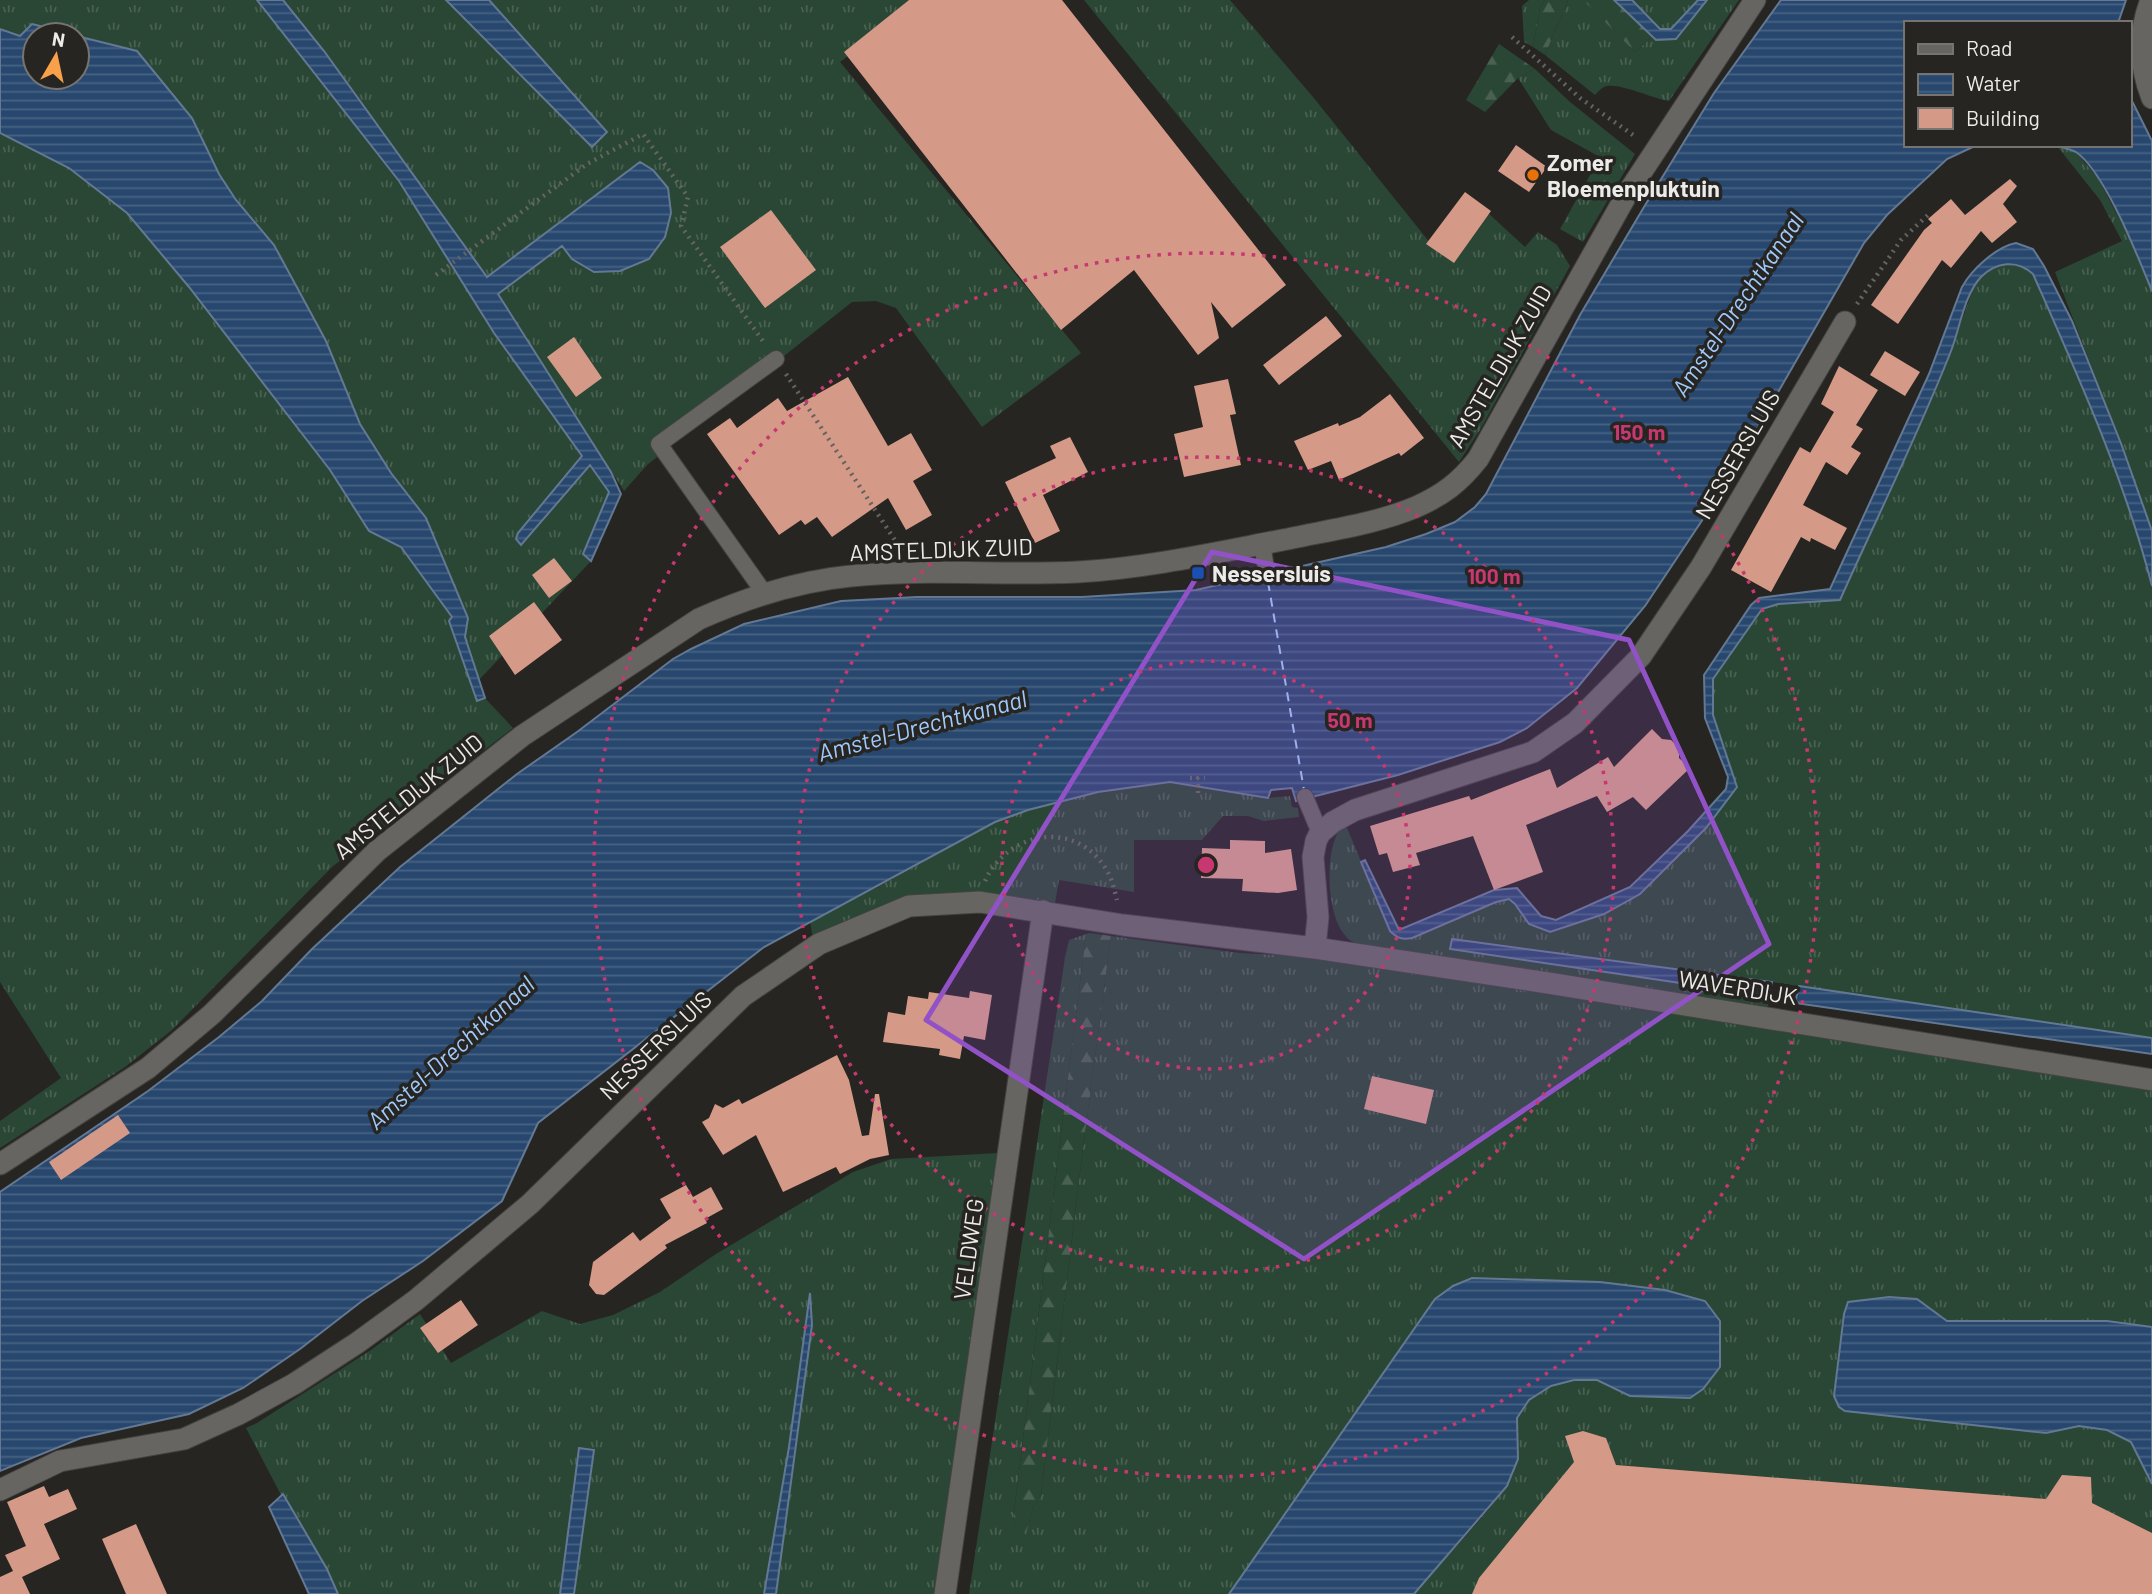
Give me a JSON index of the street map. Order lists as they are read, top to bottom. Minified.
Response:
{"streets":{"street":["AMSTELDIJK ZUID","NESSERSLUIS","WAVERDIJK","VELDWEG"]},"crossings":[["NESSERSLUIS","WAVERDIJK"],["NESSERSLUIS","VELDWEG"]],"water":["Amstel-Drechtkanaal"],"places":{"other":["Zomer Bloemenpluktuin"],"transit":["Nessersluis"]},"legend":["Road","Water","Building"],"north":"top","rings":["150 m","100 m","50 m"]}
